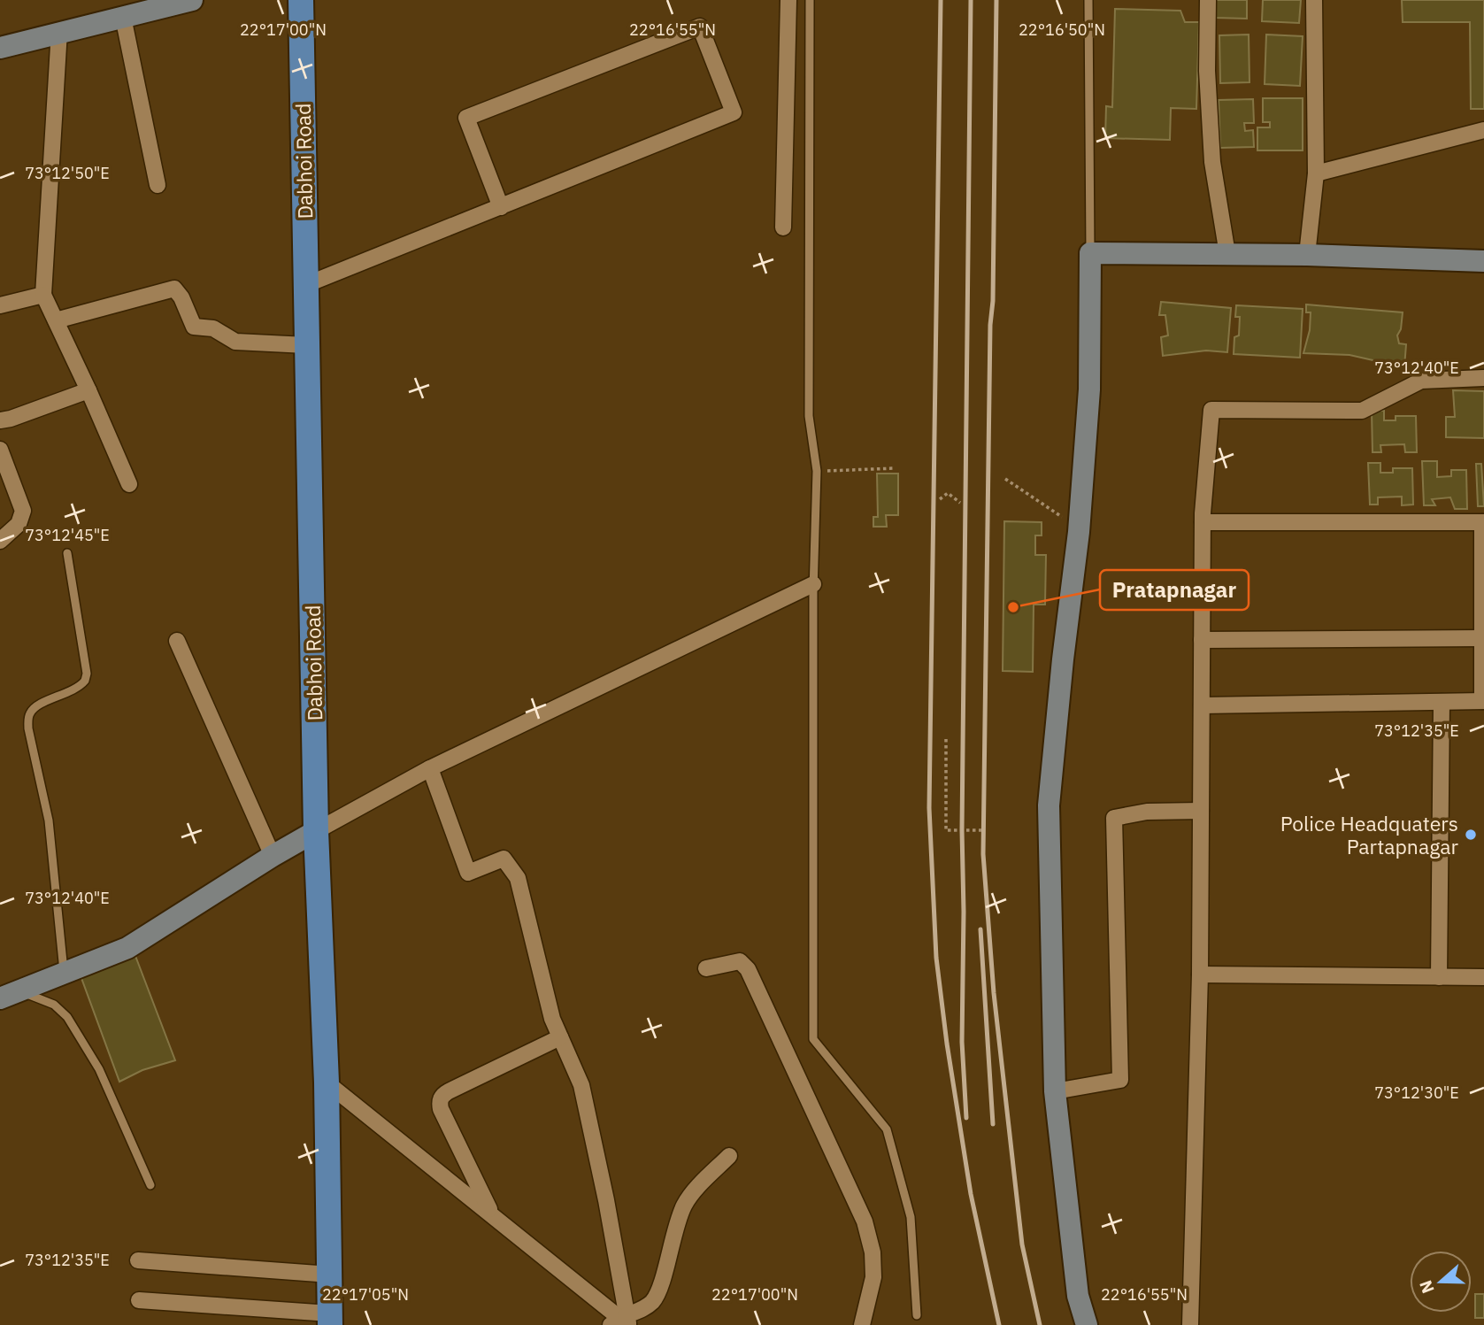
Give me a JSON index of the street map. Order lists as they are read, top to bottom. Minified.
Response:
{"streets":{"main road":["Dabhoi Road"]},"places":["Pratapnagar","Police Headquaters Partapnagar"],"north":"left","coordinates":["22°16'50\"N","22°17'00\"N","22°16'55\"N","73°12'50\"E","73°12'40\"E","73°12'45\"E","73°12'35\"E","73°12'30\"E","22°17'05\"N"]}
